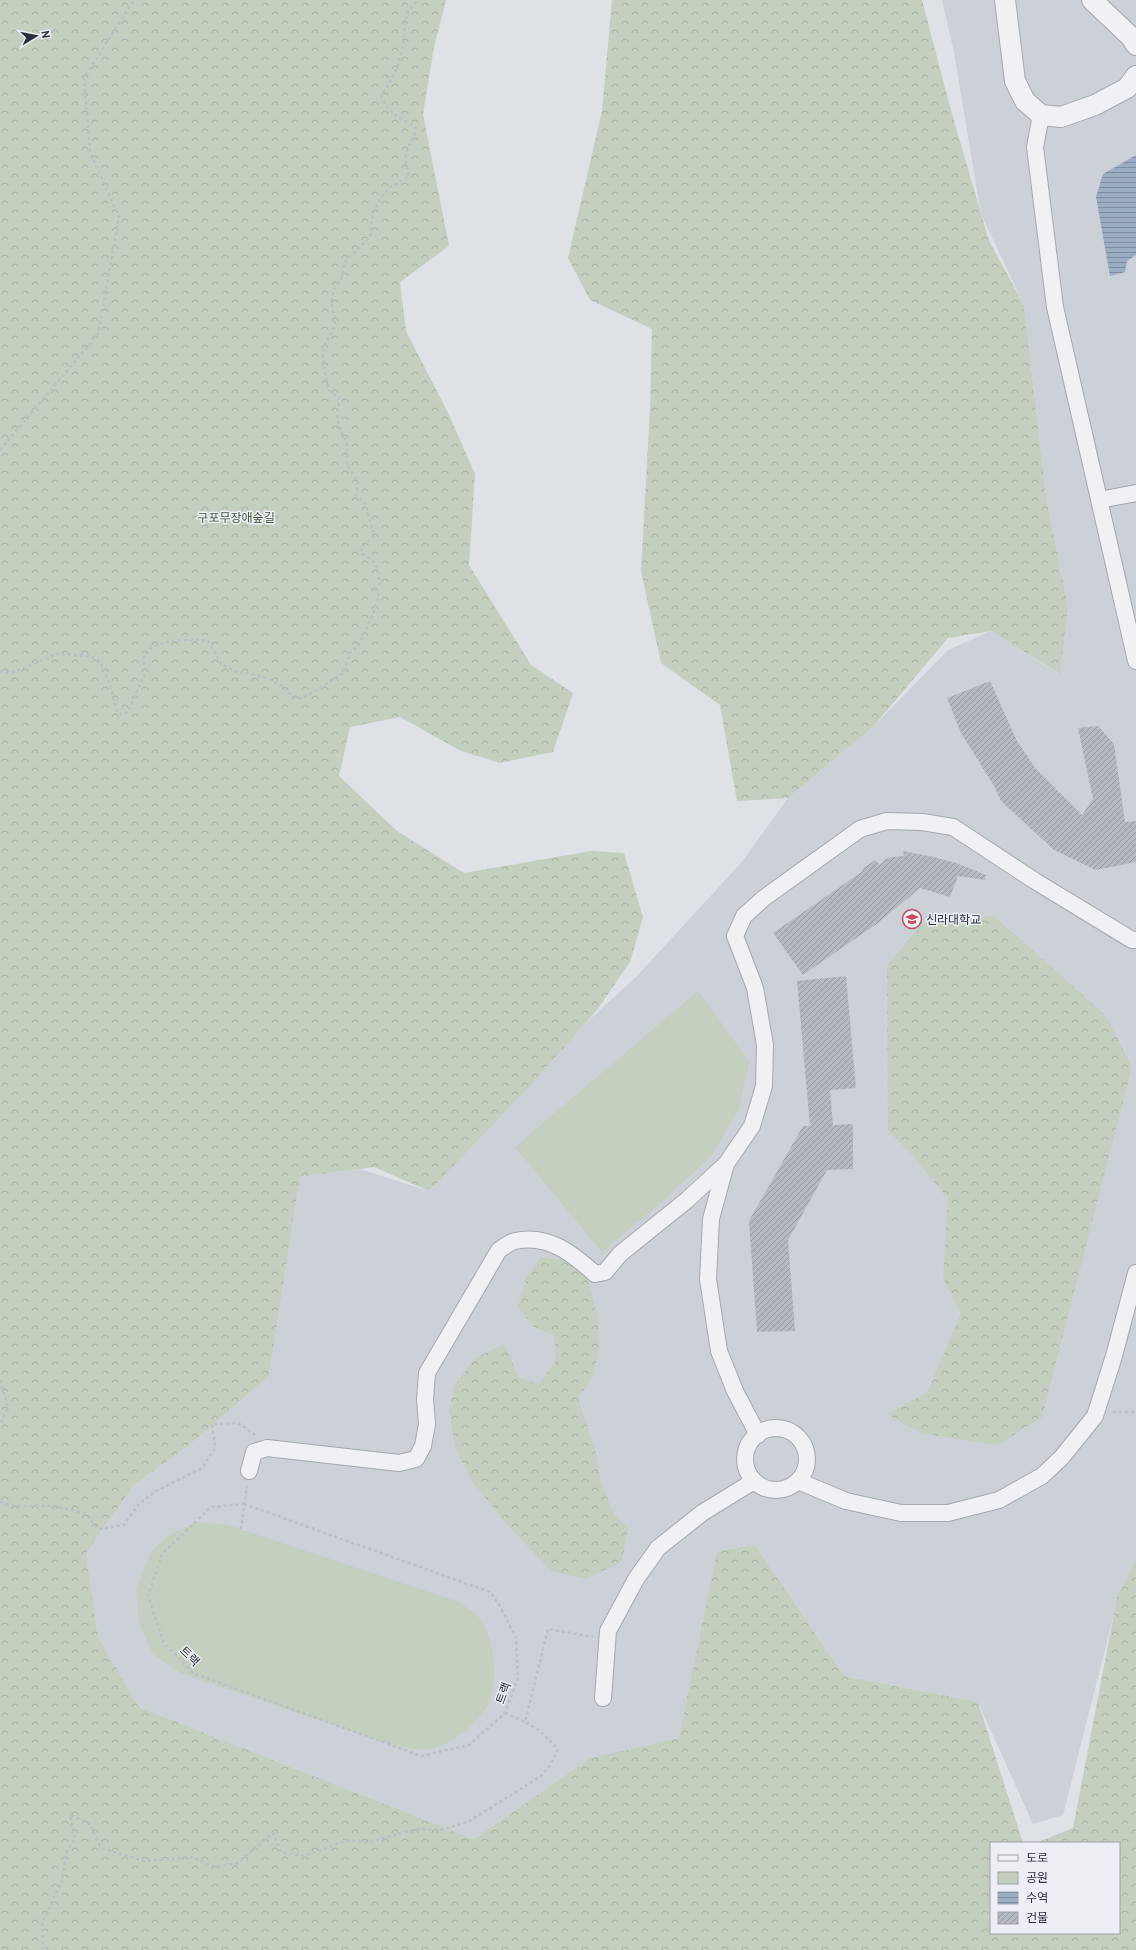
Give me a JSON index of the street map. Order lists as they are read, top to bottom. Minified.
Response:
{"streets":{"path":["트랙"]},"parks":["구포무장애숲길"],"places":{"school or university":["신라대학교"]},"legend":["도로","공원","수역","건물"],"north":"right"}
